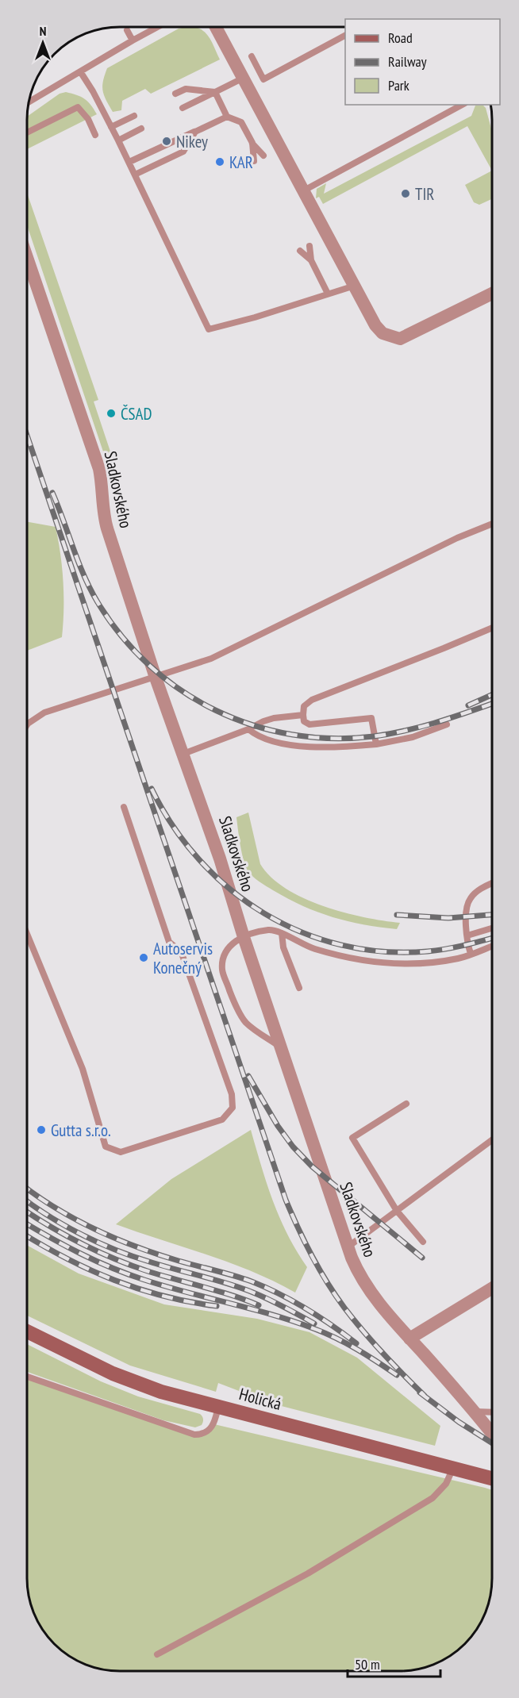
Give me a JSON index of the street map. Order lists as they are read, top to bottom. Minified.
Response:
{"streets":{"street":["Sladkovského","Holická"]},"places":["Nikey","KAR","TIR","ČSAD","Autoservis Konečný","Gutta s.r.o."],"legend":["Road","Railway","Park"],"scale_bar":"50 m","north":"top"}
